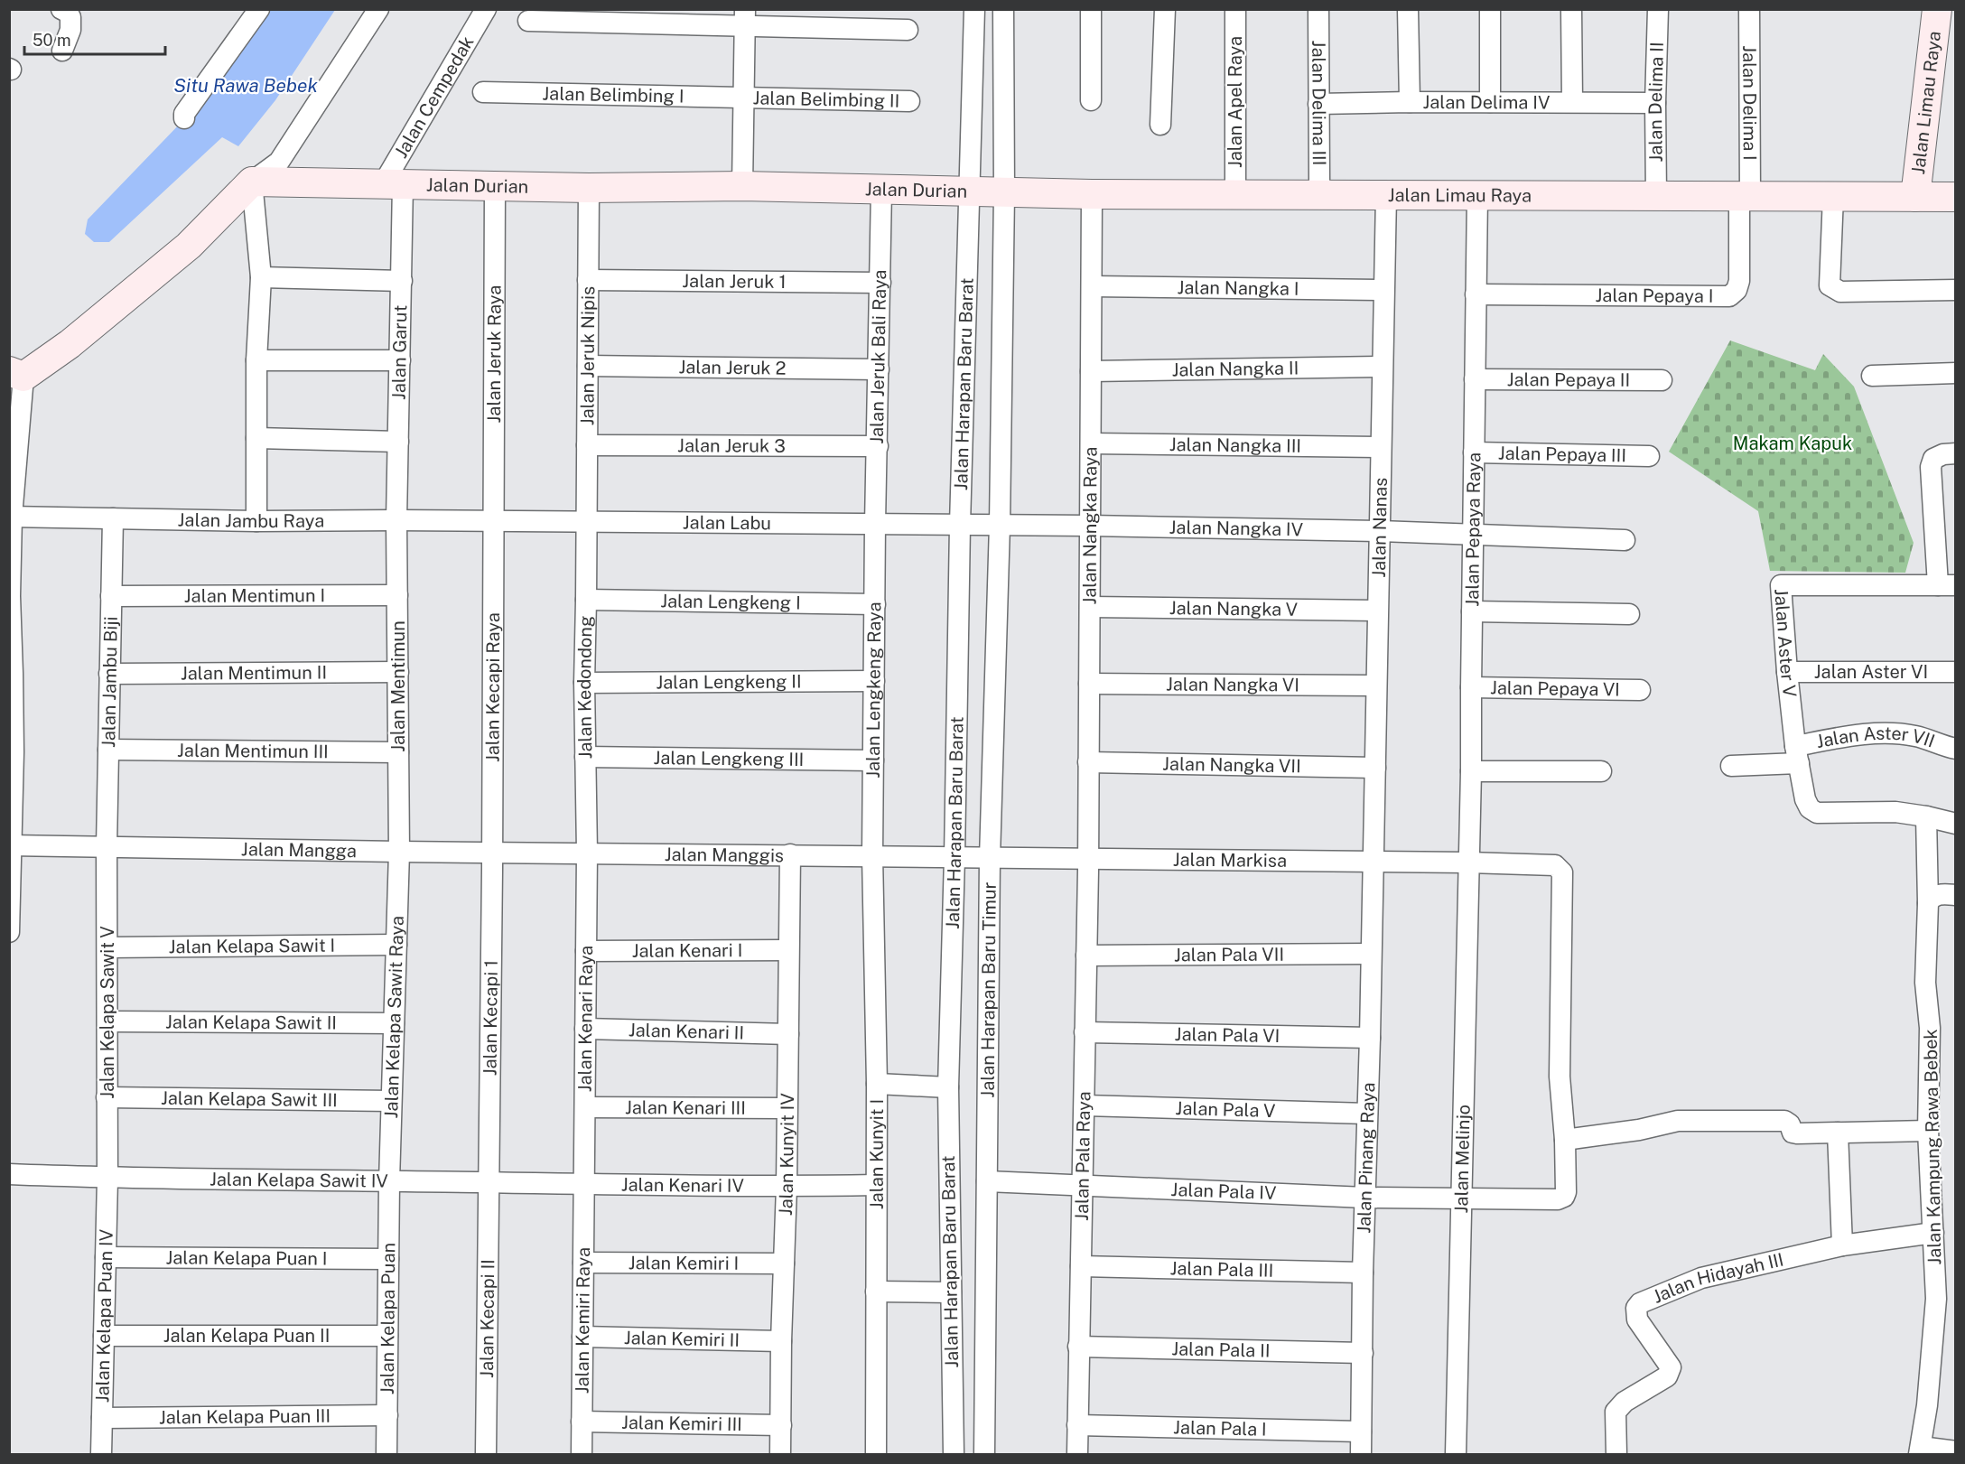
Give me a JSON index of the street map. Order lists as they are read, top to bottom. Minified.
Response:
{"streets":{"street":["Jalan Belimbing I","Jalan Cempedak","Jalan Belimbing II","Jalan Apel Raya","Jalan Delima III","Jalan Delima IV","Jalan Delima II","Jalan Delima I","Jalan Limau Raya","Jalan Durian","Jalan Jeruk 1","Jalan Nangka I","Jalan Pepaya I","Jalan Garut","Jalan Jeruk Raya","Jalan Jeruk Nipis","Jalan Jeruk Bali Raya","Jalan Jeruk 2","Jalan Nangka II","Jalan Pepaya II","Jalan Harapan Baru Barat","Jalan Jeruk 3","Jalan Nangka III","Jalan Pepaya III","Jalan Jambu Raya","Jalan Labu","Jalan Nangka Raya","Jalan Nangka IV","Jalan Nanas","Jalan Pepaya Raya","Jalan Mentimun I","Jalan Lengkeng I","Jalan Nangka V","Jalan Aster V","Jalan Aster VI","Jalan Mentimun II","Jalan Jambu Biji","Jalan Lengkeng II","Jalan Nangka VI","Jalan Mentimun","Jalan Kecapi Raya","Jalan Kedondong","Jalan Pepaya VI","Jalan Lengkeng Raya","Jalan Aster VII","Jalan Mentimun III","Jalan Lengkeng III","Jalan Nangka VII","Jalan Mangga","Jalan Manggis","Jalan Markisa","Jalan Kelapa Sawit I","Jalan Kenari I","Jalan Pala VII","Jalan Harapan Baru Timur","Jalan Kelapa Sawit V","Jalan Kelapa Sawit Raya","Jalan Kecapi 1","Jalan Kenari Raya","Jalan Kelapa Sawit II","Jalan Kenari II","Jalan Pala VI","Jalan Kelapa Sawit III","Jalan Kenari III","Jalan Pala V","Jalan Kampung Rawa Bebek","Jalan Kunyit IV","Jalan Kunyit I","Jalan Pala Raya","Jalan Pinang Raya","Jalan Melinjo","Jalan Kelapa Sawit IV","Jalan Kenari IV","Jalan Pala IV","Jalan Kelapa Puan I","Jalan Kemiri I","Jalan Pala III","Jalan Hidayah III","Jalan Kelapa Puan IV","Jalan Kelapa Puan","Jalan Kecapi II","Jalan Kemiri Raya","Jalan Kelapa Puan II","Jalan Kemiri II","Jalan Pala II","Jalan Kelapa Puan III","Jalan Kemiri III","Jalan Pala I"]},"crossings":[["Jalan Belimbing I","Jalan Belimbing II"],["Jalan Cempedak","Jalan Durian"],["Jalan Cempedak","Jalan Garut"],["Jalan Apel Raya","Jalan Limau Raya"],["Jalan Delima III","Jalan Delima IV"],["Jalan Delima III","Jalan Limau Raya"],["Jalan Delima IV","Jalan Delima II"],["Jalan Delima II","Jalan Limau Raya"],["Jalan Delima I","Jalan Limau Raya"],["Jalan Delima I","Jalan Pepaya I"],["Jalan Limau Raya","Jalan Durian"],["Jalan Limau Raya","Jalan Pepaya I"],["Jalan Limau Raya","Jalan Harapan Baru Barat"],["Jalan Limau Raya","Jalan Nangka Raya"],["Jalan Limau Raya","Jalan Nanas"],["Jalan Limau Raya","Jalan Pepaya Raya"],["Jalan Durian","Jalan Garut"],["Jalan Durian","Jalan Jeruk Raya"],["Jalan Durian","Jalan Jeruk Nipis"],["Jalan Durian","Jalan Jeruk Bali Raya"],["Jalan Durian","Jalan Harapan Baru Barat"],["Jalan Jeruk 1","Jalan Jeruk Nipis"],["Jalan Jeruk 1","Jalan Jeruk Bali Raya"],["Jalan Nangka I","Jalan Nangka Raya"],["Jalan Nangka I","Jalan Nanas"],["Jalan Pepaya I","Jalan Pepaya Raya"],["Jalan Garut","Jalan Jambu Raya"],["Jalan Garut","Jalan Mentimun"],["Jalan Jeruk Raya","Jalan Jambu Raya"],["Jalan Jeruk Raya","Jalan Labu"],["Jalan Jeruk Raya","Jalan Kecapi Raya"],["Jalan Jeruk Nipis","Jalan Jeruk 2"],["Jalan Jeruk Nipis","Jalan Jeruk 3"],["Jalan Jeruk Nipis","Jalan Labu"],["Jalan Jeruk Nipis","Jalan Kedondong"],["Jalan Jeruk Bali Raya","Jalan Jeruk 2"],["Jalan Jeruk Bali Raya","Jalan Jeruk 3"],["Jalan Jeruk Bali Raya","Jalan Labu"],["Jalan Jeruk Bali Raya","Jalan Lengkeng Raya"],["Jalan Nangka II","Jalan Nangka Raya"],["Jalan Nangka II","Jalan Nanas"],["Jalan Pepaya II","Jalan Pepaya Raya"],["Jalan Harapan Baru Barat","Jalan Labu"],["Jalan Harapan Baru Barat","Jalan Nangka IV"],["Jalan Harapan Baru Barat","Jalan Manggis"],["Jalan Harapan Baru Barat","Jalan Harapan Baru Timur"],["Jalan Nangka III","Jalan Nangka Raya"],["Jalan Nangka III","Jalan Nanas"],["Jalan Pepaya III","Jalan Pepaya Raya"],["Jalan Jambu Raya","Jalan Labu"],["Jalan Jambu Raya","Jalan Jambu Biji"],["Jalan Jambu Raya","Jalan Mentimun"],["Jalan Jambu Raya","Jalan Kecapi Raya"],["Jalan Labu","Jalan Nangka IV"],["Jalan Labu","Jalan Kecapi Raya"],["Jalan Labu","Jalan Kedondong"],["Jalan Labu","Jalan Lengkeng Raya"],["Jalan Labu","Jalan Harapan Baru Timur"],["Jalan Nangka Raya","Jalan Nangka IV"],["Jalan Nangka Raya","Jalan Nangka V"],["Jalan Nangka Raya","Jalan Nangka VI"],["Jalan Nangka Raya","Jalan Nangka VII"],["Jalan Nangka Raya","Jalan Markisa"],["Jalan Nangka Raya","Jalan Pala Raya"],["Jalan Nangka IV","Jalan Nanas"],["Jalan Nangka IV","Jalan Pepaya Raya"],["Jalan Nangka IV","Jalan Harapan Baru Timur"],["Jalan Nanas","Jalan Nangka V"],["Jalan Nanas","Jalan Nangka VI"],["Jalan Nanas","Jalan Nangka VII"],["Jalan Nanas","Jalan Markisa"],["Jalan Nanas","Jalan Pinang Raya"],["Jalan Pepaya Raya","Jalan Pepaya VI"],["Jalan Pepaya Raya","Jalan Markisa"],["Jalan Pepaya Raya","Jalan Melinjo"],["Jalan Mentimun I","Jalan Jambu Biji"],["Jalan Mentimun I","Jalan Mentimun"],["Jalan Lengkeng I","Jalan Kedondong"],["Jalan Lengkeng I","Jalan Lengkeng Raya"],["Jalan Aster V","Jalan Aster VI"],["Jalan Aster V","Jalan Aster VII"],["Jalan Aster V","Jalan Kampung Rawa Bebek"],["Jalan Mentimun II","Jalan Jambu Biji"],["Jalan Mentimun II","Jalan Mentimun"],["Jalan Jambu Biji","Jalan Mentimun III"],["Jalan Jambu Biji","Jalan Mangga"],["Jalan Jambu Biji","Jalan Kelapa Sawit V"],["Jalan Lengkeng II","Jalan Kedondong"],["Jalan Lengkeng II","Jalan Lengkeng Raya"],["Jalan Mentimun","Jalan Mentimun III"],["Jalan Mentimun","Jalan Mangga"],["Jalan Mentimun","Jalan Kelapa Sawit Raya"],["Jalan Kecapi Raya","Jalan Mangga"],["Jalan Kecapi Raya","Jalan Manggis"],["Jalan Kecapi Raya","Jalan Kecapi 1"],["Jalan Kedondong","Jalan Lengkeng III"],["Jalan Kedondong","Jalan Manggis"],["Jalan Kedondong","Jalan Kenari Raya"],["Jalan Lengkeng Raya","Jalan Lengkeng III"],["Jalan Lengkeng Raya","Jalan Manggis"],["Jalan Lengkeng Raya","Jalan Kunyit I"],["Jalan Mangga","Jalan Manggis"],["Jalan Mangga","Jalan Kelapa Sawit V"],["Jalan Mangga","Jalan Kelapa Sawit Raya"],["Jalan Mangga","Jalan Kecapi 1"],["Jalan Manggis","Jalan Markisa"],["Jalan Manggis","Jalan Harapan Baru Timur"],["Jalan Manggis","Jalan Kecapi 1"],["Jalan Manggis","Jalan Kenari Raya"],["Jalan Manggis","Jalan Kunyit IV"],["Jalan Manggis","Jalan Kunyit I"],["Jalan Markisa","Jalan Harapan Baru Timur"],["Jalan Markisa","Jalan Pala Raya"],["Jalan Markisa","Jalan Pinang Raya"],["Jalan Markisa","Jalan Melinjo"],["Jalan Markisa","Jalan Pala IV"],["Jalan Kelapa Sawit I","Jalan Kelapa Sawit V"],["Jalan Kelapa Sawit I","Jalan Kelapa Sawit Raya"],["Jalan Kenari I","Jalan Kenari Raya"],["Jalan Kenari I","Jalan Kunyit IV"],["Jalan Pala VII","Jalan Pala Raya"],["Jalan Pala VII","Jalan Pinang Raya"],["Jalan Harapan Baru Timur","Jalan Pala IV"],["Jalan Kelapa Sawit V","Jalan Kelapa Sawit II"],["Jalan Kelapa Sawit V","Jalan Kelapa Sawit III"],["Jalan Kelapa Sawit V","Jalan Kelapa Sawit IV"],["Jalan Kelapa Sawit V","Jalan Kelapa Puan IV"],["Jalan Kelapa Sawit Raya","Jalan Kelapa Sawit II"],["Jalan Kelapa Sawit Raya","Jalan Kelapa Sawit III"],["Jalan Kelapa Sawit Raya","Jalan Kelapa Sawit IV"],["Jalan Kelapa Sawit Raya","Jalan Kelapa Puan"],["Jalan Kecapi 1","Jalan Kelapa Sawit IV"],["Jalan Kecapi 1","Jalan Kenari IV"],["Jalan Kecapi 1","Jalan Kecapi II"],["Jalan Kenari Raya","Jalan Kenari II"],["Jalan Kenari Raya","Jalan Kenari III"],["Jalan Kenari Raya","Jalan Kenari IV"],["Jalan Kenari Raya","Jalan Kemiri Raya"],["Jalan Kenari II","Jalan Kunyit IV"],["Jalan Pala VI","Jalan Pala Raya"],["Jalan Pala VI","Jalan Pinang Raya"],["Jalan Kenari III","Jalan Kunyit IV"],["Jalan Pala V","Jalan Pala Raya"],["Jalan Pala V","Jalan Pinang Raya"],["Jalan Kunyit IV","Jalan Kenari IV"],["Jalan Kunyit IV","Jalan Kemiri I"],["Jalan Kunyit IV","Jalan Kemiri II"],["Jalan Kunyit IV","Jalan Kemiri III"],["Jalan Kunyit I","Jalan Kenari IV"],["Jalan Pala Raya","Jalan Pala IV"],["Jalan Pala Raya","Jalan Pala III"],["Jalan Pala Raya","Jalan Pala II"],["Jalan Pala Raya","Jalan Pala I"],["Jalan Pinang Raya","Jalan Pala IV"],["Jalan Pinang Raya","Jalan Pala III"],["Jalan Pinang Raya","Jalan Pala II"],["Jalan Pinang Raya","Jalan Pala I"],["Jalan Melinjo","Jalan Pala IV"],["Jalan Kelapa Sawit IV","Jalan Kenari IV"],["Jalan Kelapa Sawit IV","Jalan Kelapa Puan IV"],["Jalan Kelapa Sawit IV","Jalan Kelapa Puan"],["Jalan Kelapa Sawit IV","Jalan Kecapi II"],["Jalan Kenari IV","Jalan Kecapi II"],["Jalan Kenari IV","Jalan Kemiri Raya"],["Jalan Kelapa Puan I","Jalan Kelapa Puan IV"],["Jalan Kelapa Puan I","Jalan Kelapa Puan"],["Jalan Kemiri I","Jalan Kemiri Raya"],["Jalan Kelapa Puan IV","Jalan Kelapa Puan II"],["Jalan Kelapa Puan IV","Jalan Kelapa Puan III"],["Jalan Kelapa Puan","Jalan Kelapa Puan II"],["Jalan Kelapa Puan","Jalan Kelapa Puan III"],["Jalan Kemiri Raya","Jalan Kemiri II"],["Jalan Kemiri Raya","Jalan Kemiri III"]],"water":["Situ Rawa Bebek"],"parks":["Makam Kapuk"],"scale_bar":"50 m"}
